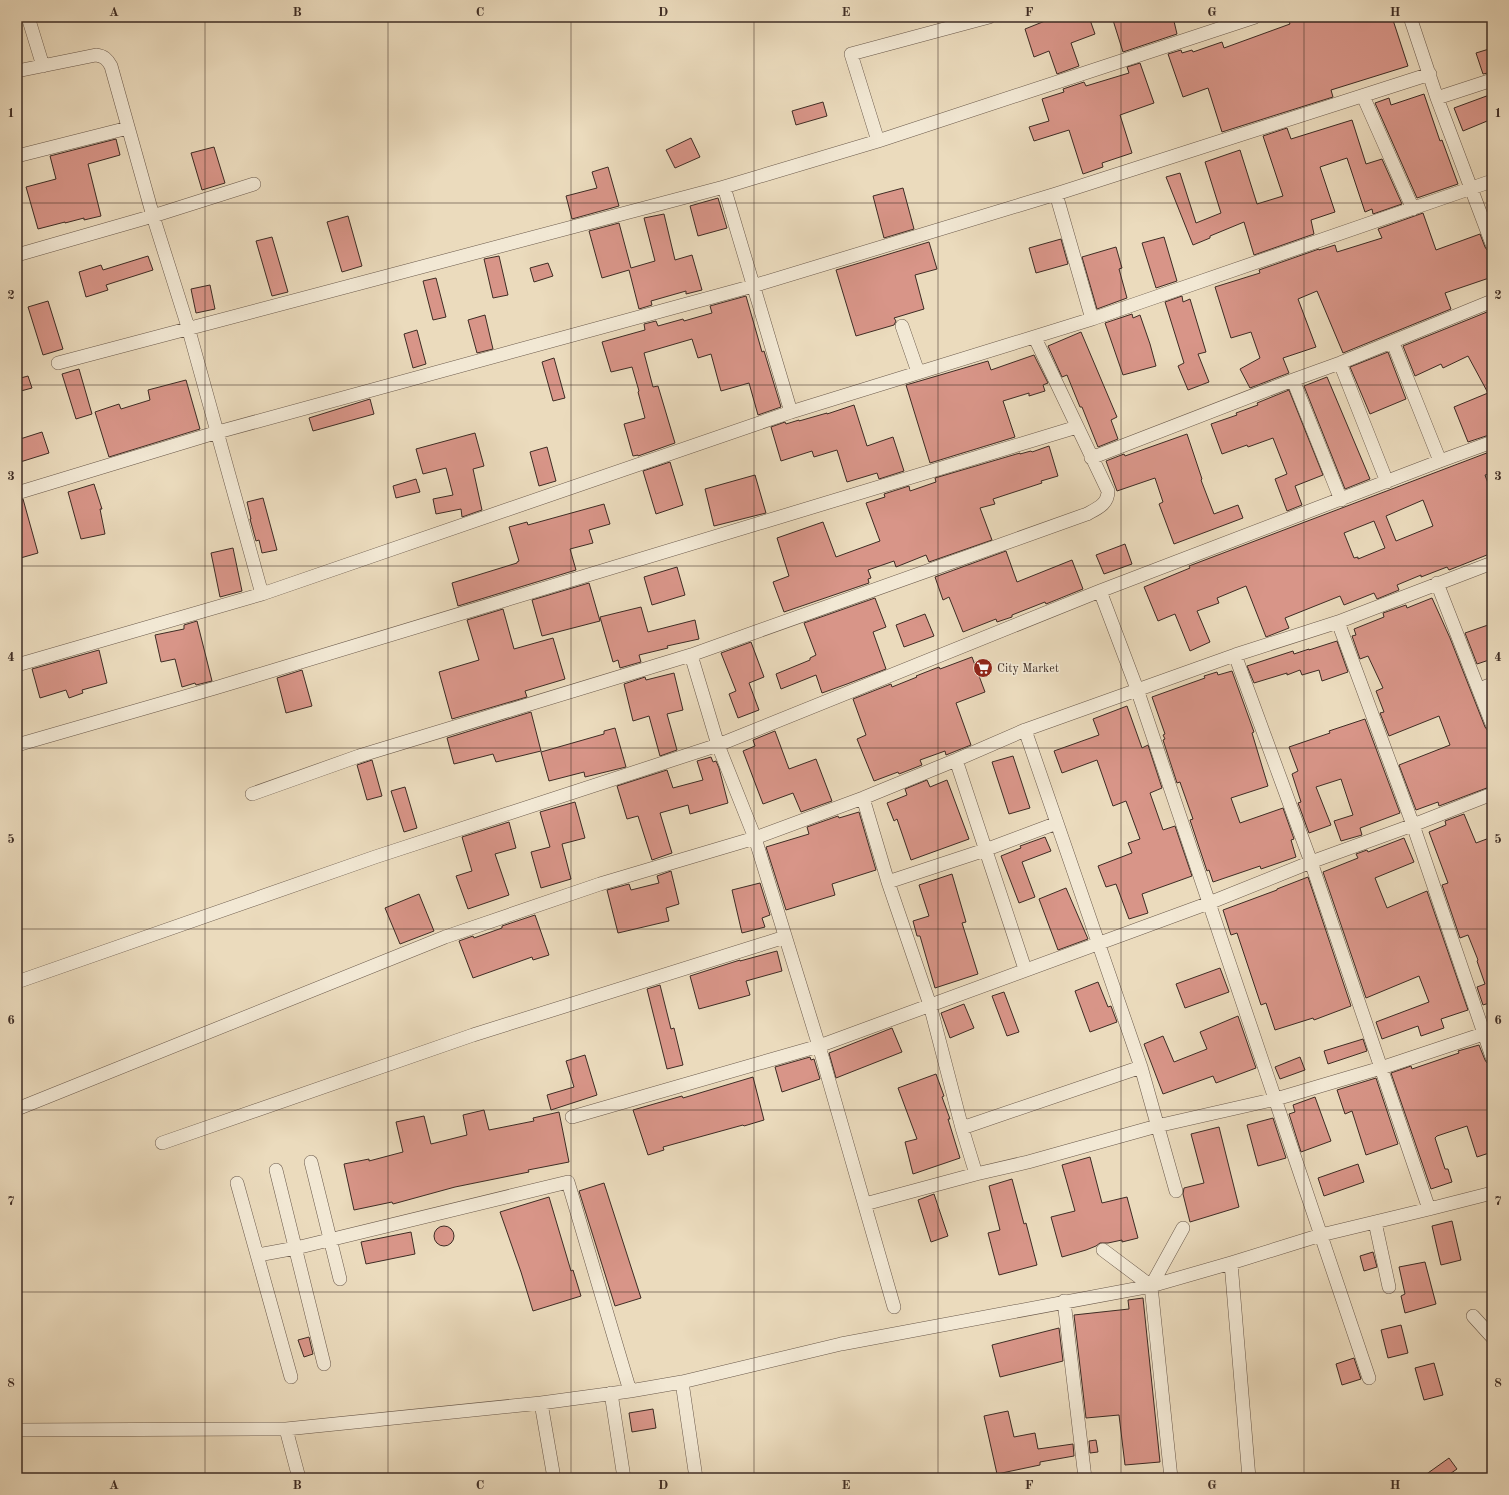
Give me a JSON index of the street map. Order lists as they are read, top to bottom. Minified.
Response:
{"places":{"supermarket":["City Market"]},"grid":{"columns":["A","B","C","D","E","F","G","H"],"rows":["1","2","3","4","5","6","7","8"]}}
